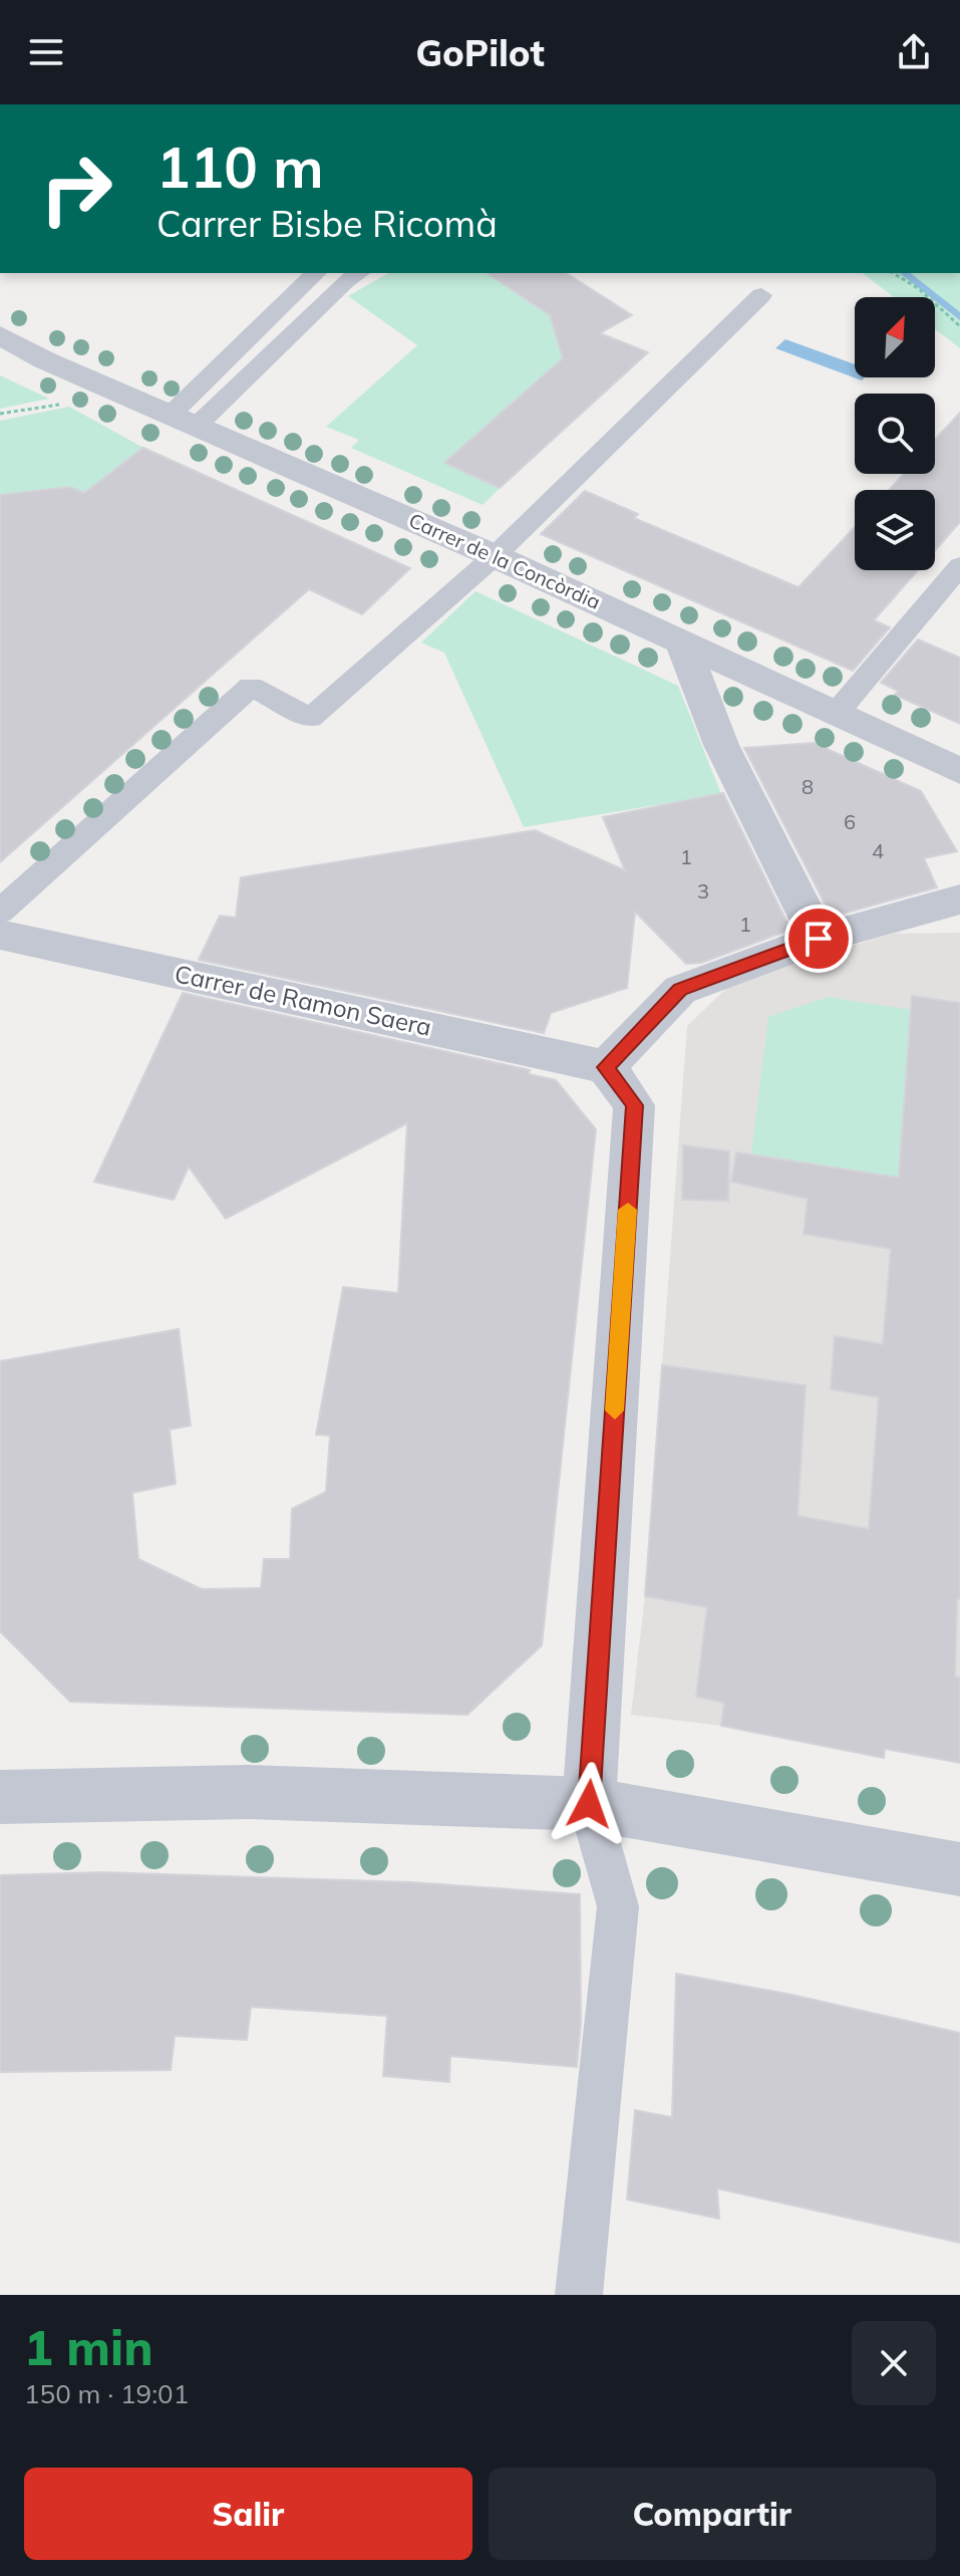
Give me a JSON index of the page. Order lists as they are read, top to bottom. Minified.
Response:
{"streets":{"street":["Carrer de la Concòrdia","Carrer de Ramon Saera"]},"house_numbers":["8","6","4","1","3","1"],"north":"top right","page":{"header":"GoPilot","turn":["110 m","Carrer Bisbe Ricomà"],"heading":["1 min","150 m · 19:01"],"buttons":["Salir","Compartir"]}}
